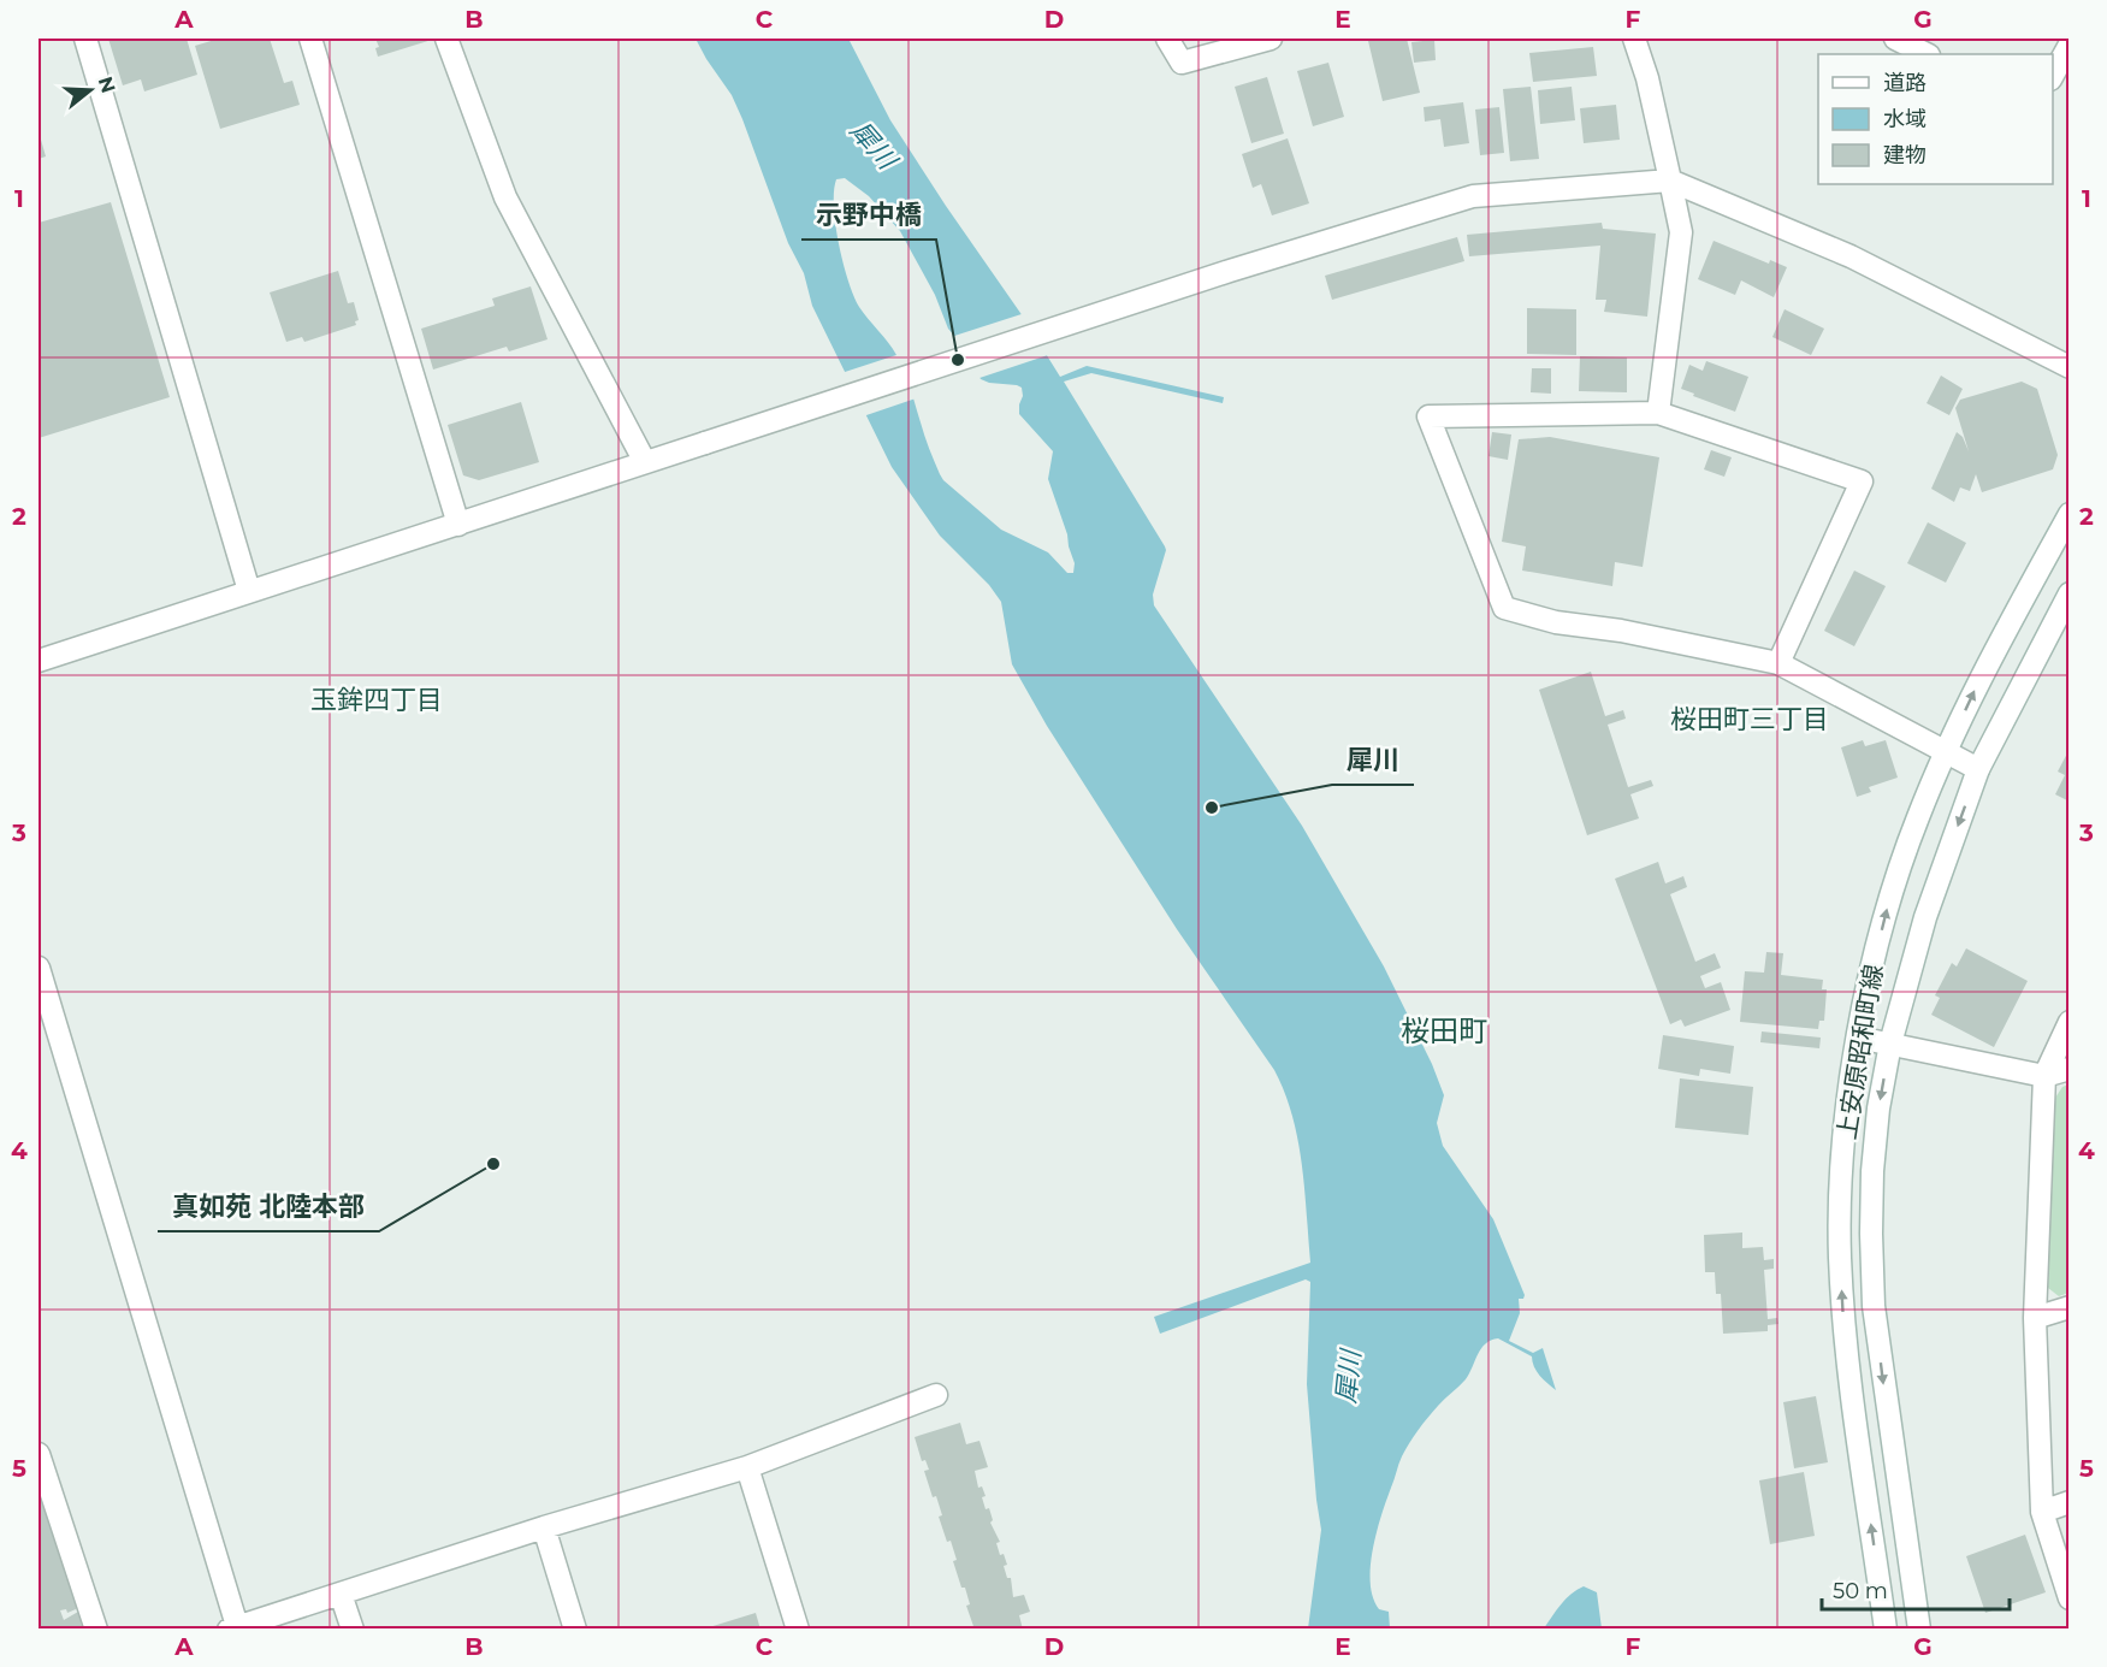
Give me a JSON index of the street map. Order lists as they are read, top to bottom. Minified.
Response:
{"streets":{"street":["上安原昭和町線"]},"districts":["玉鉾四丁目","桜田町三丁目","桜田町"],"water":["犀川"],"places":["示野中橋","犀川","真如苑 北陸本部"],"legend":["道路","水域","建物"],"scale_bar":"50 m","north":"right","grid":{"columns":["A","B","C","D","E","F","G"],"rows":["1","2","3","4","5"]}}
